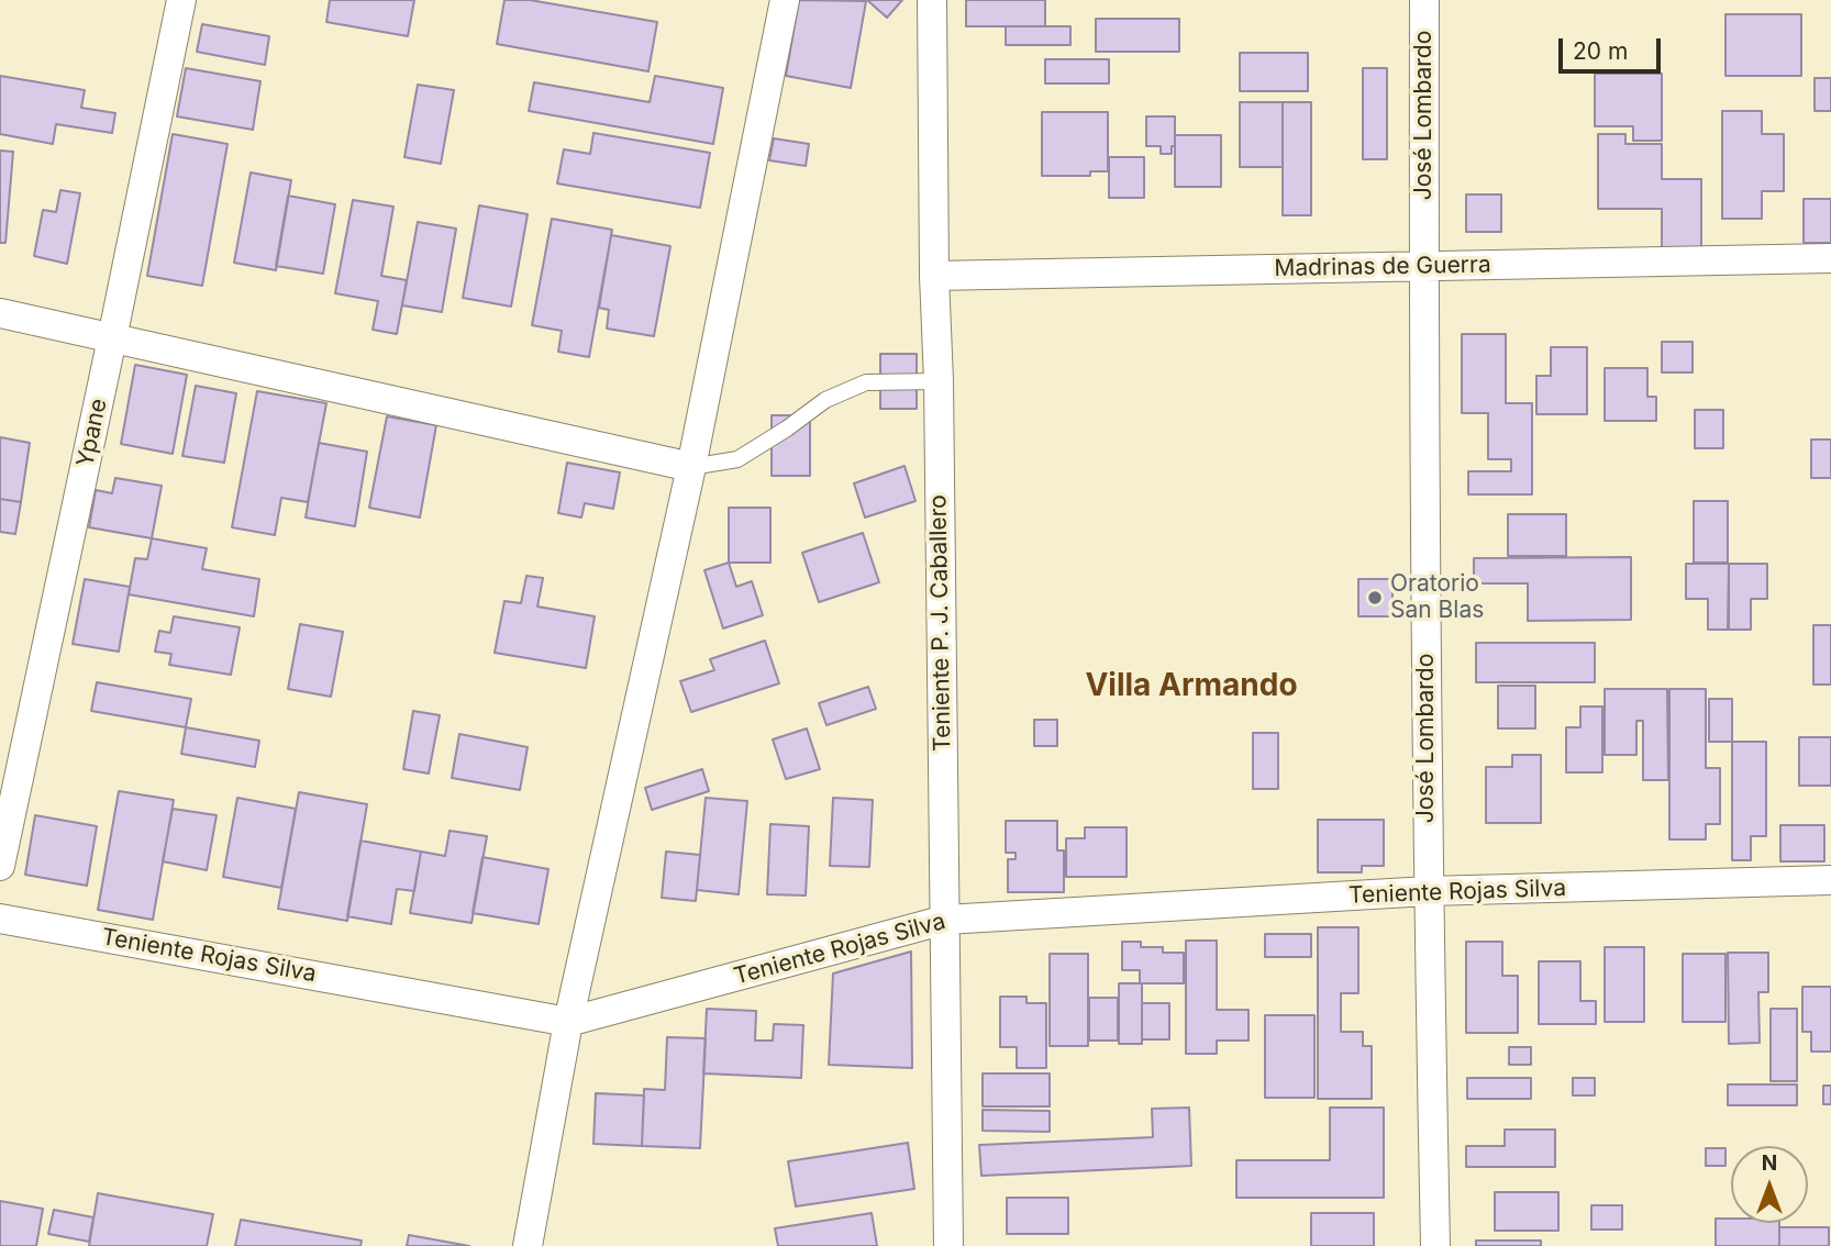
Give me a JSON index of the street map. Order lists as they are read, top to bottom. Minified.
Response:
{"streets":{"street":["José Lombardo","Madrinas de Guerra","Ypane","Teniente P. J. Caballero","Teniente Rojas Silva"]},"crossings":[["José Lombardo","Madrinas de Guerra"],["José Lombardo","Teniente Rojas Silva"],["Madrinas de Guerra","Teniente P. J. Caballero"],["Teniente P. J. Caballero","Teniente Rojas Silva"]],"districts":["Villa Armando"],"places":["Oratorio San Blas"],"scale_bar":"20 m","north":"top"}
